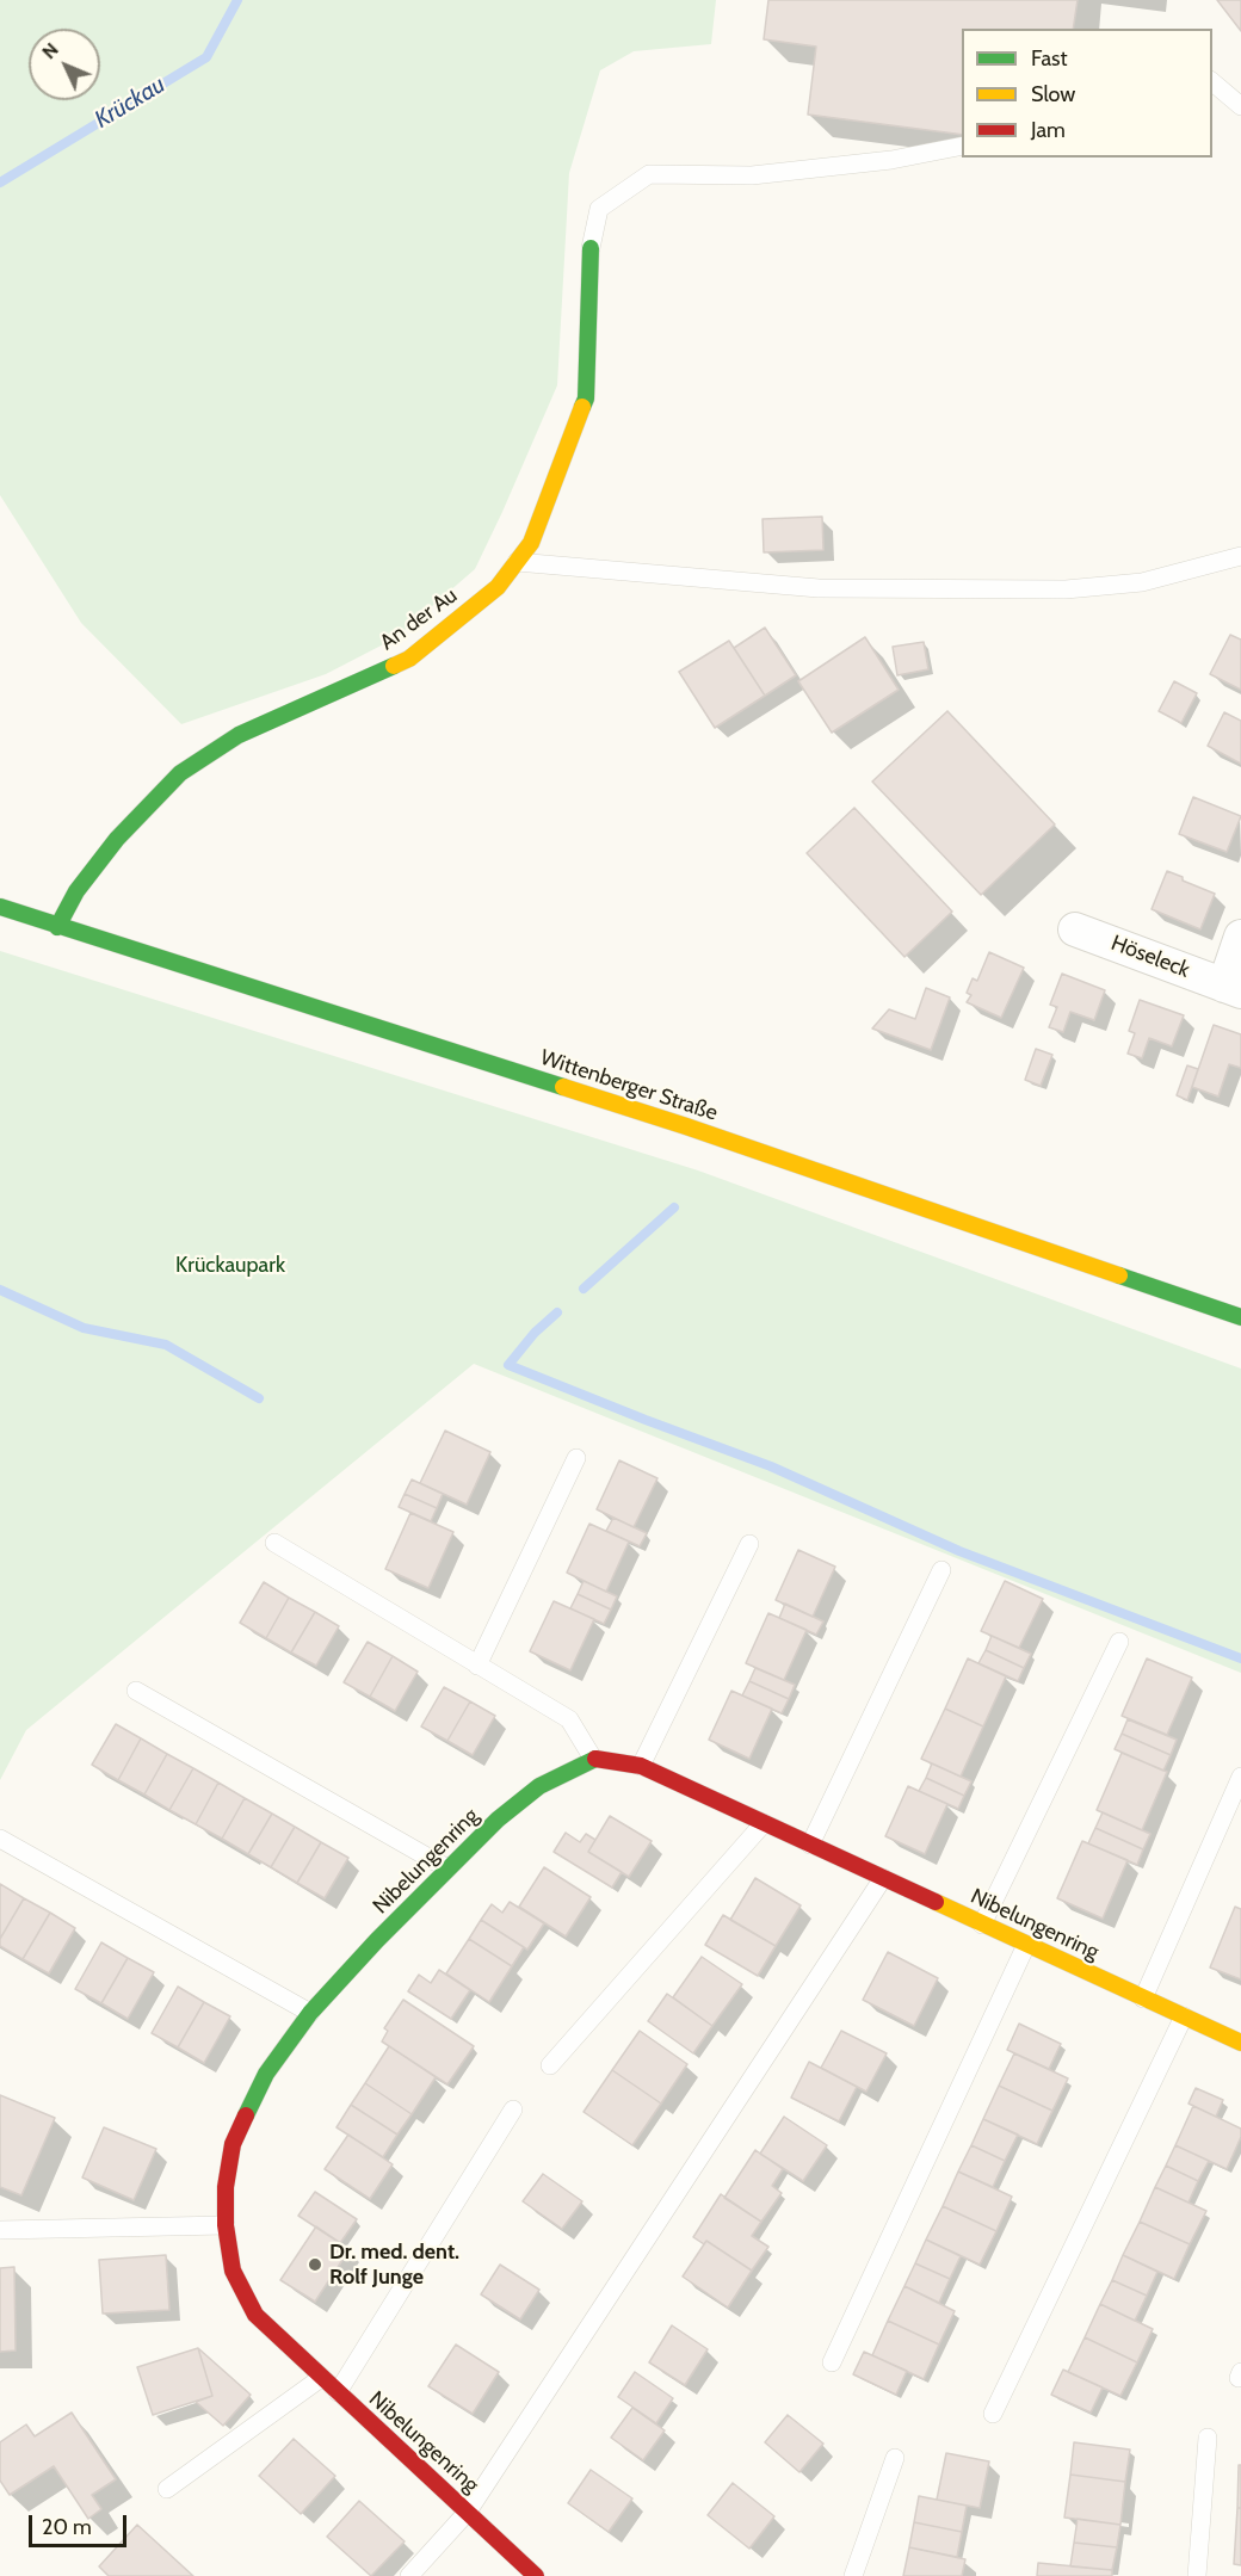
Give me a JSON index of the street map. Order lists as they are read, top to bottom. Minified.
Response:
{"streets":{"street":["An der Au","Höseleck","Wittenberger Straße","Nibelungenring"]},"crossings":[["An der Au","Wittenberger Straße"]],"water":["Krückau"],"parks":["Krückaupark"],"places":["Dr. med. dent. Rolf Junge"],"legend":["Fast","Slow","Jam"],"scale_bar":"20 m","north":"top left"}
